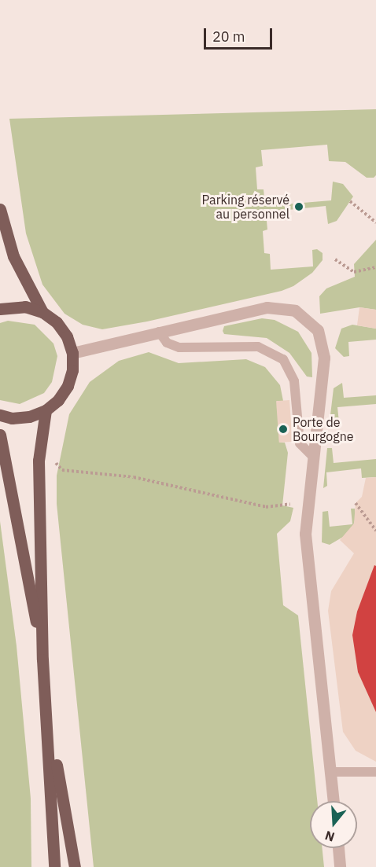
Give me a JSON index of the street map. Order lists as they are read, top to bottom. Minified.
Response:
{"places":["Parking réservé au personnel","Porte de Bourgogne"],"scale_bar":"20 m","north":"bottom"}
